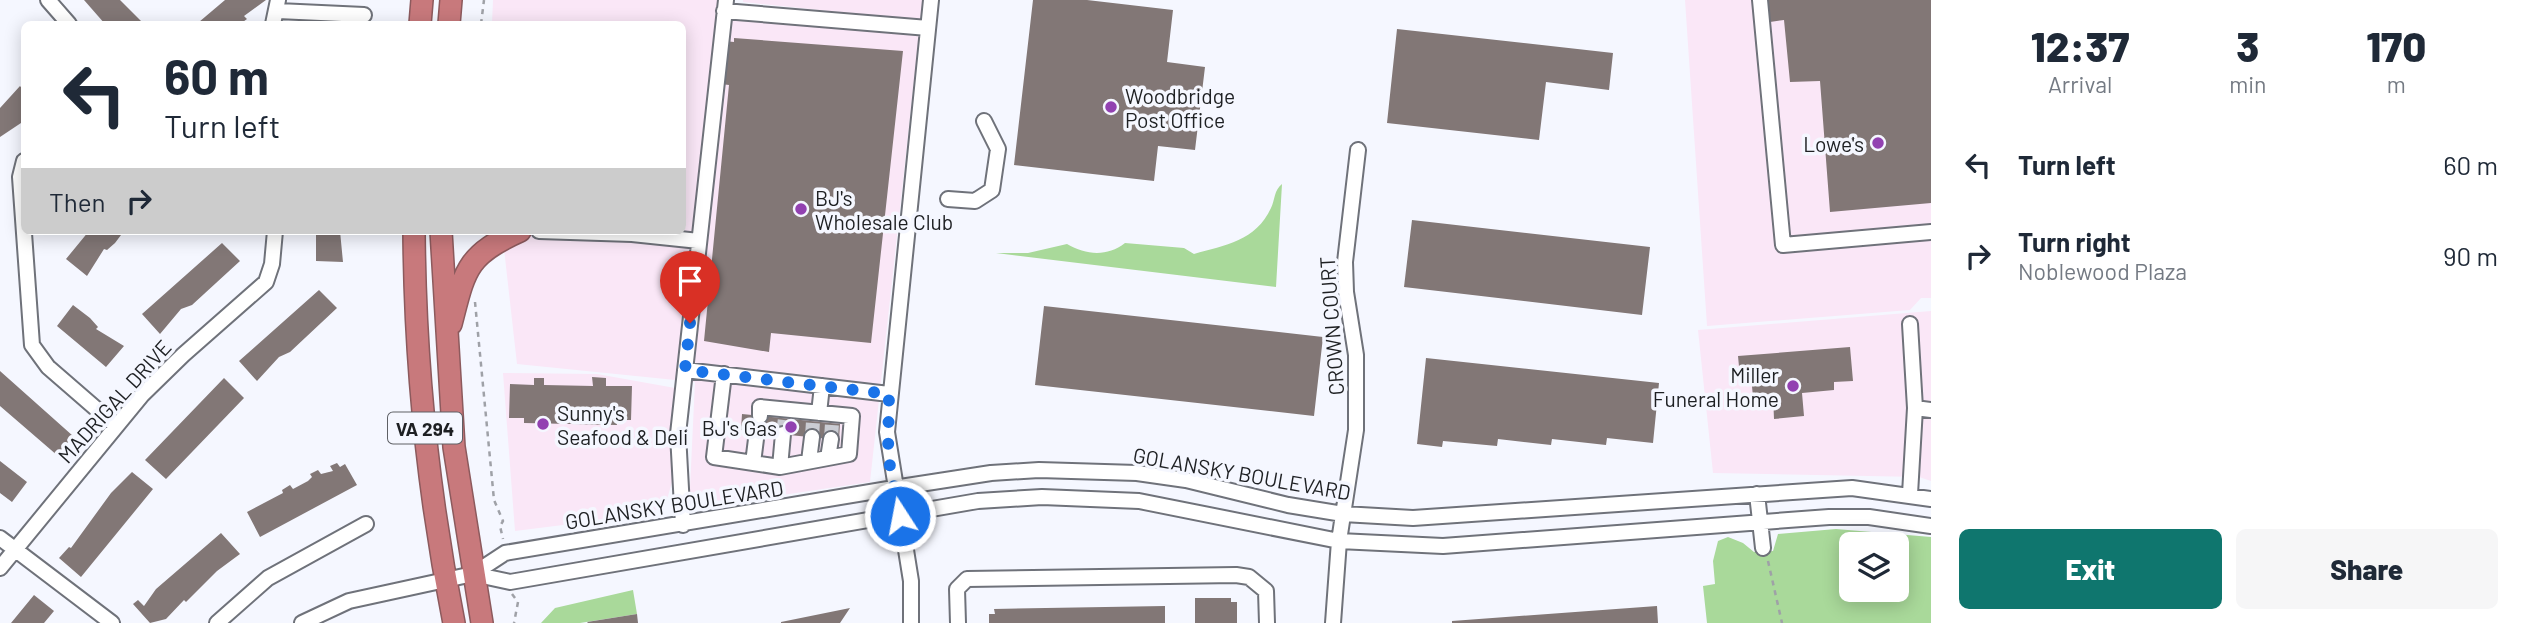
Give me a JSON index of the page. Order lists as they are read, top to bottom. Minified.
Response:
{"streets":{"highway":["VA 294"],"street":["CROWN COURT","MADRIGAL DRIVE","GOLANSKY BOULEVARD"]},"crossings":[["CROWN COURT","GOLANSKY BOULEVARD"],["VA 294","GOLANSKY BOULEVARD"]],"places":["Woodbridge Post Office","Lowe's","BJ's Wholesale Club","Miller Funeral Home","Sunny's Seafood & Deli","BJ's Gas"],"page":{"eta":["12:37","Arrival","3","min","170","m"],"turn":["60 m","Turn left"],"list":[{"name":"Turn left","value":"60 m"},{"name":"Turn right","note":"Noblewood Plaza","value":"90 m"}],"then":"Then","buttons":["Exit","Share"]}}
